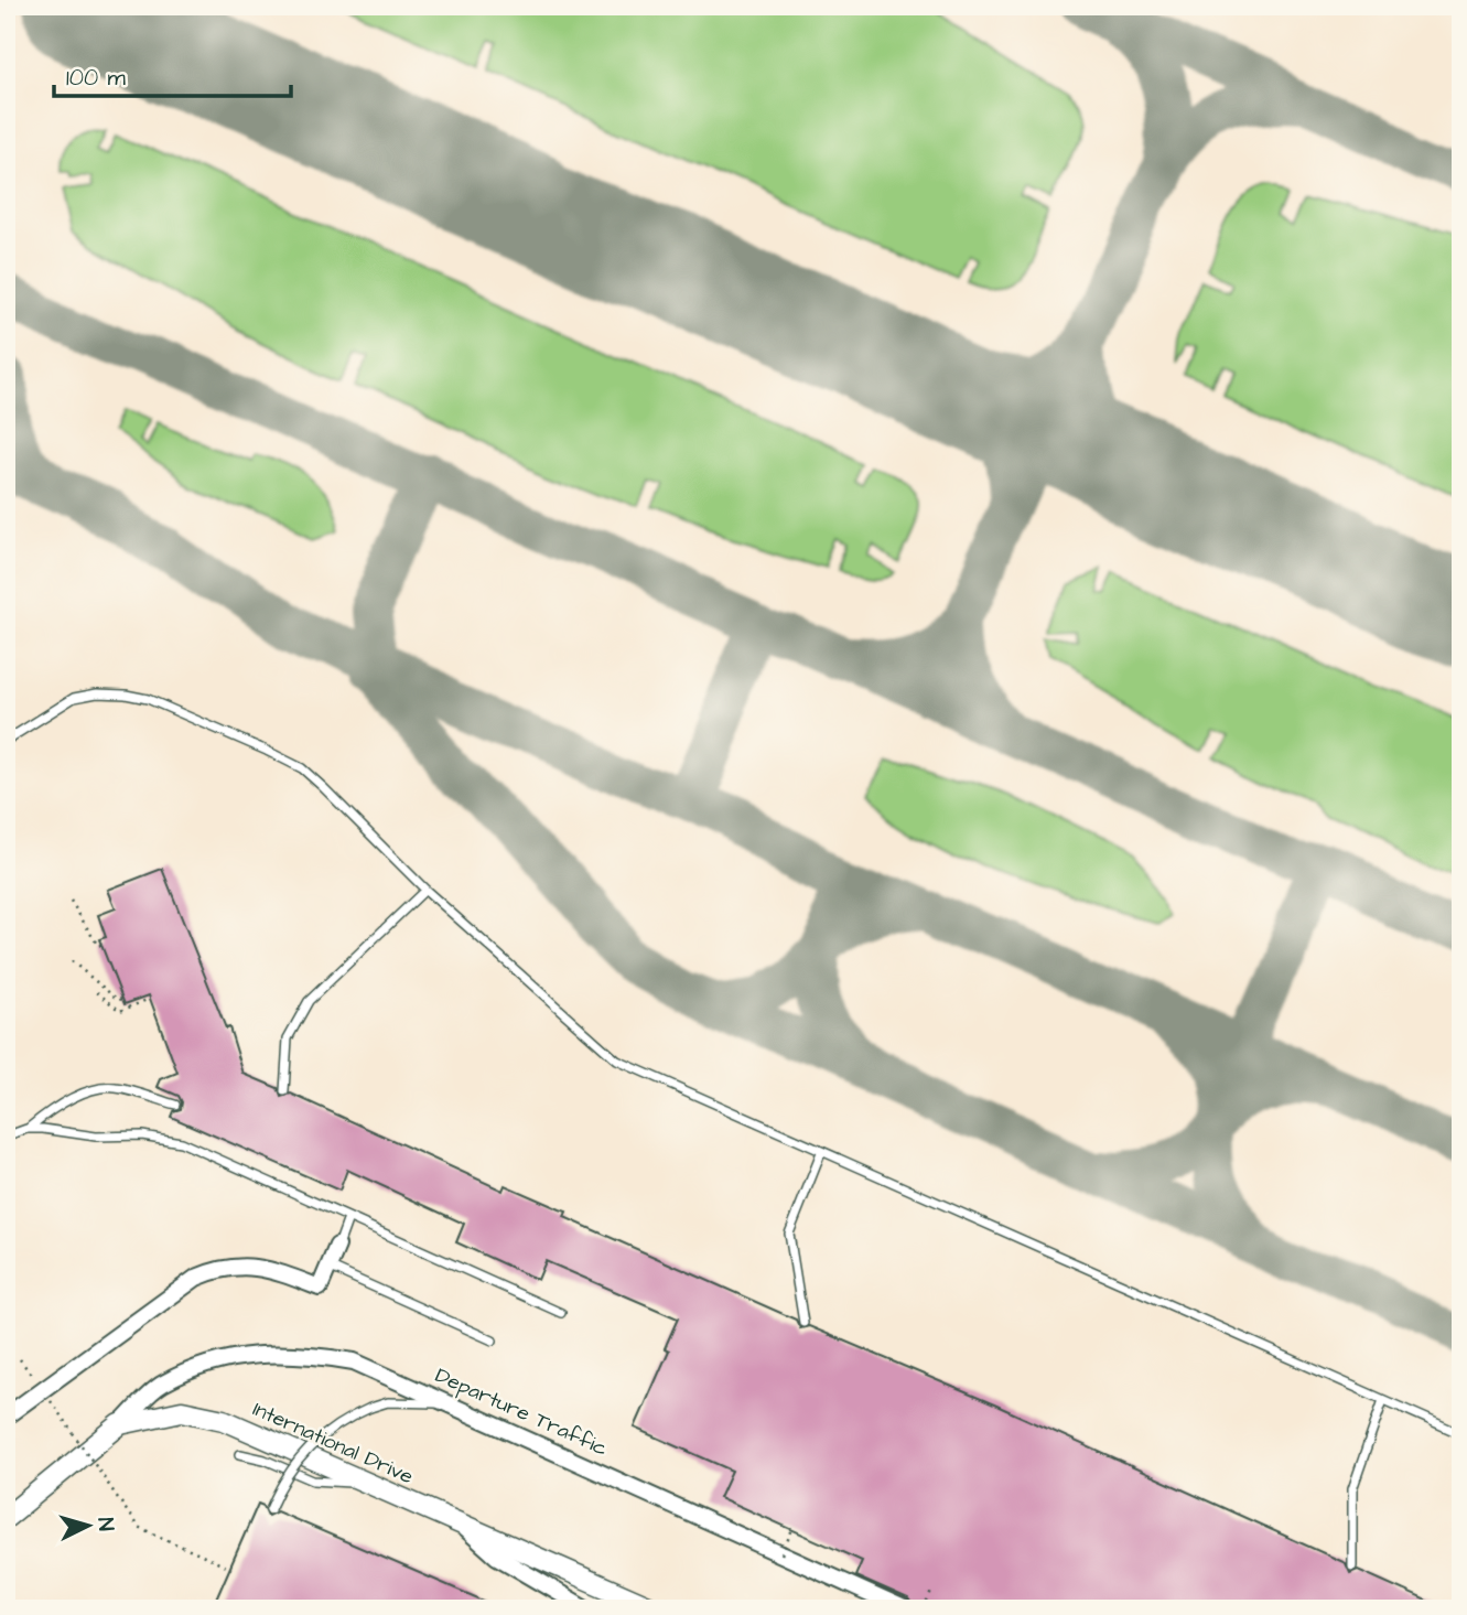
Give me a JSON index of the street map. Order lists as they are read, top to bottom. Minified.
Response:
{"streets":{"street":["Departure Traffic","International Drive"]},"crossings":[["Departure Traffic","International Drive"]],"scale_bar":"100 m","north":"right"}
